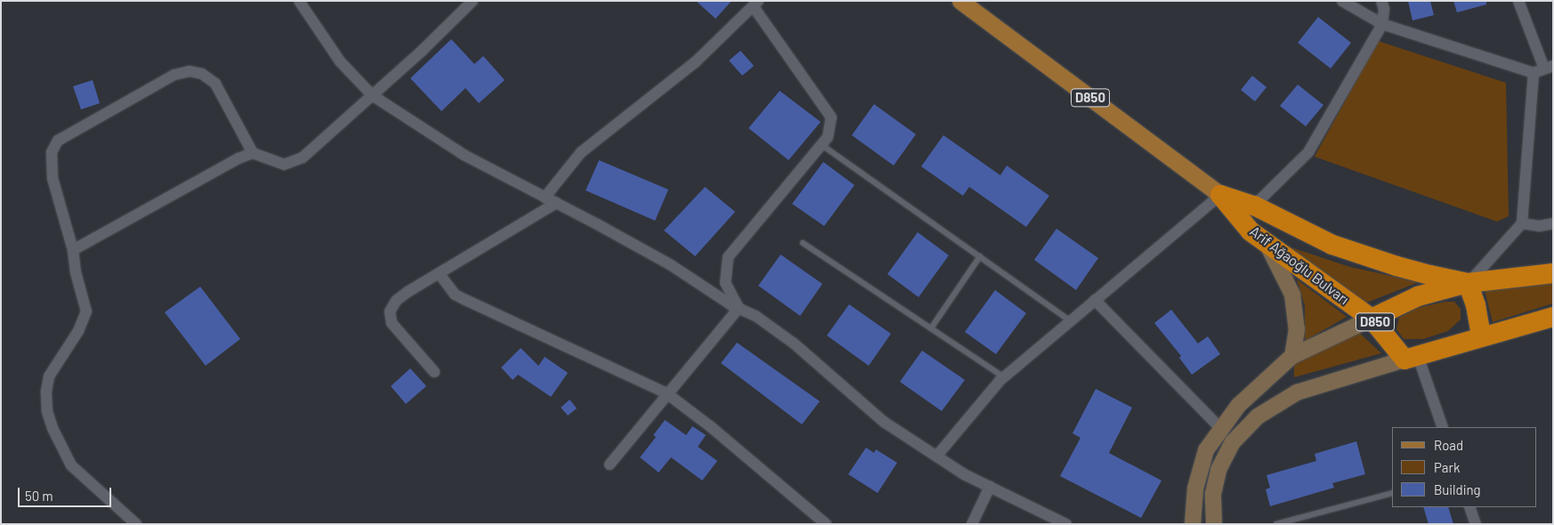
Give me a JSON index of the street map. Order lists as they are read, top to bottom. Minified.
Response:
{"streets":{"highway":["D850","Arif Ağaoğlu Bulvarı"]},"crossings":[["D850","Arif Ağaoğlu Bulvarı"]],"legend":["Road","Park","Building"],"scale_bar":"50 m"}
